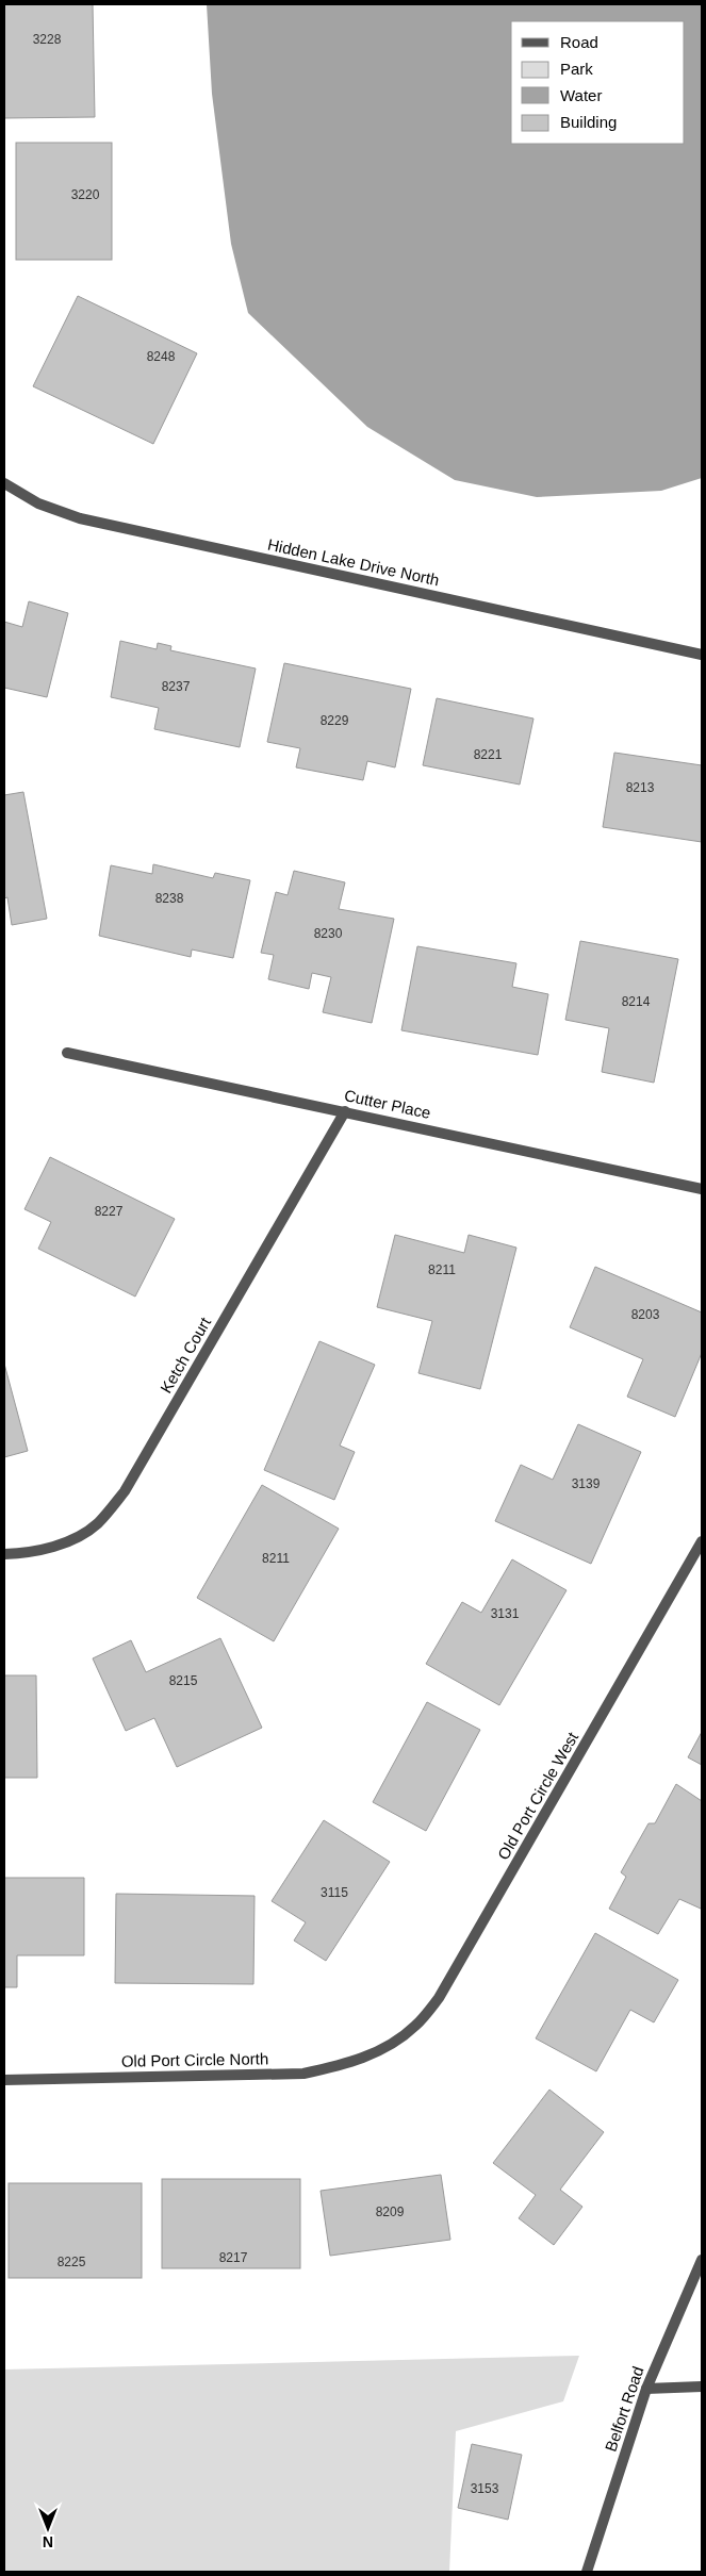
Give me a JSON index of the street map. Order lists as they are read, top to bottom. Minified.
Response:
{"streets":{"street":["Hidden Lake Drive North","Cutter Place","Ketch Court","Old Port Circle West","Old Port Circle North","Belfort Road"]},"crossings":[["Cutter Place","Ketch Court"],["Old Port Circle West","Old Port Circle North"]],"house_numbers":["3228","3220","8248","8237","8229","8221","8213","8238","8230","8214","8227","8211","8203","3139","8211","3131","8215","3115","8209","8217","8225","3153"],"legend":["Road","Park","Water","Building"],"north":"bottom"}
